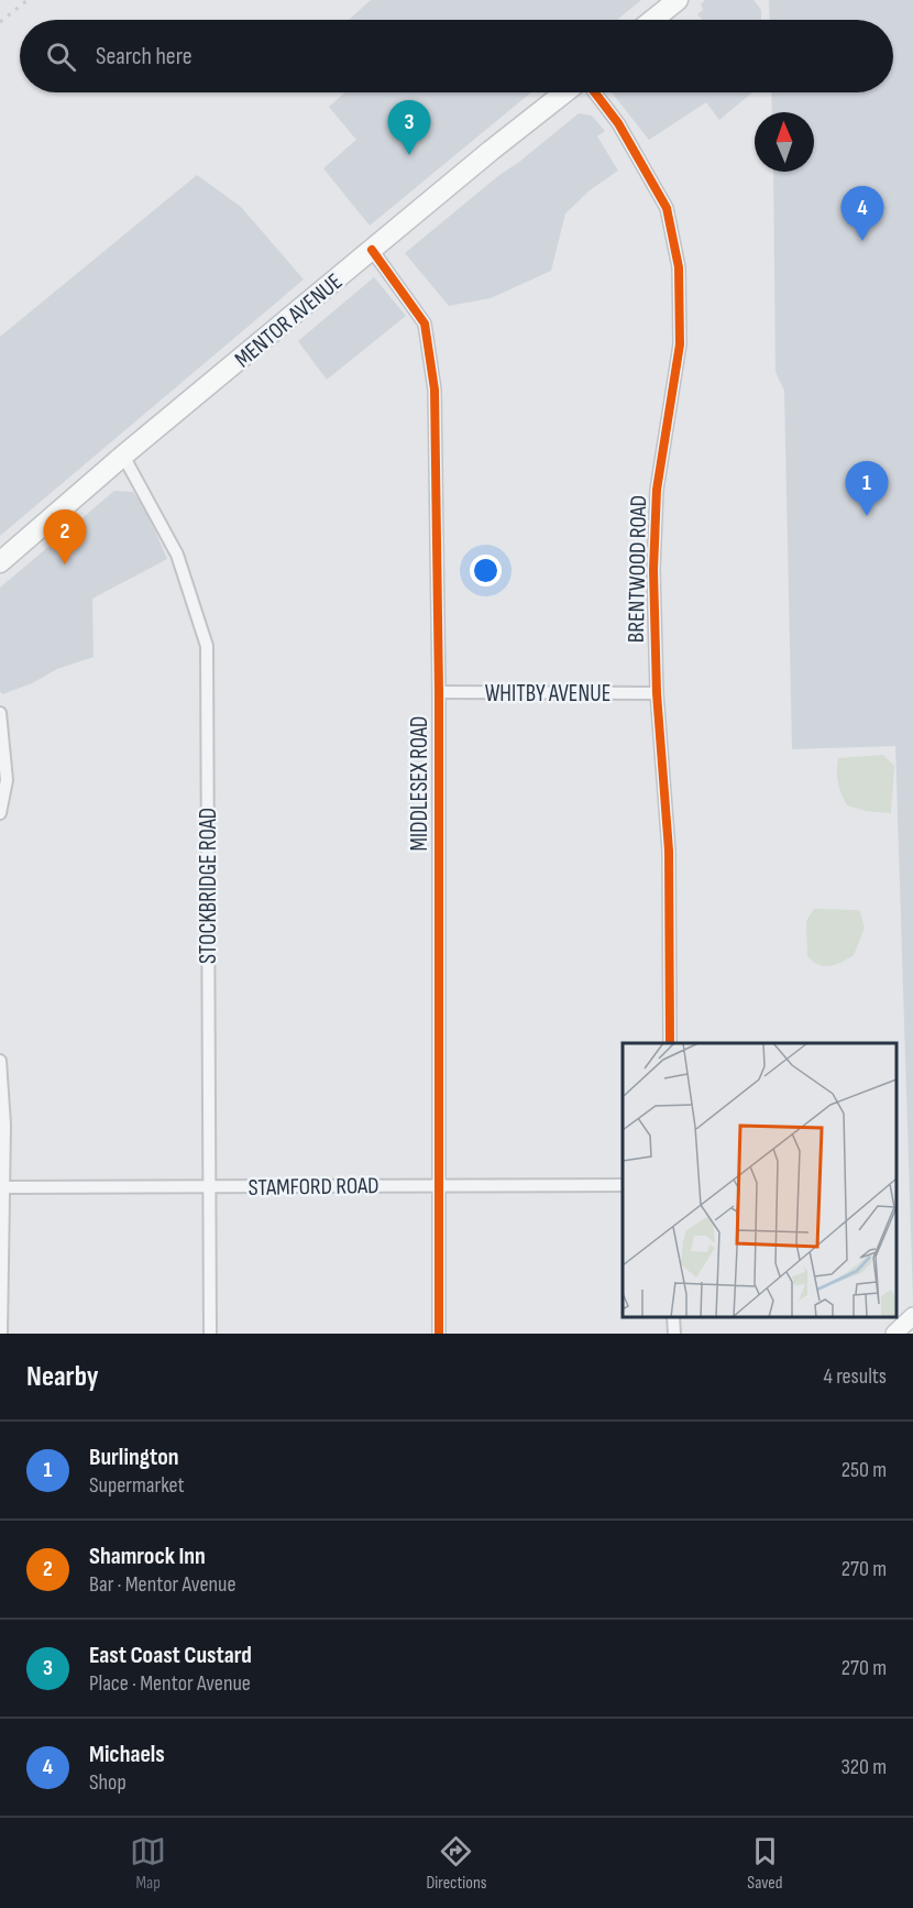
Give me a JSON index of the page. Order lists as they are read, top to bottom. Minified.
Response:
{"streets":{"main road":["MENTOR AVENUE"],"street":["BRENTWOOD ROAD","WHITBY AVENUE","MIDDLESEX ROAD","STOCKBRIDGE ROAD","STAMFORD ROAD"]},"crossings":[["MENTOR AVENUE","MIDDLESEX ROAD"],["MENTOR AVENUE","STOCKBRIDGE ROAD"],["BRENTWOOD ROAD","WHITBY AVENUE"],["WHITBY AVENUE","MIDDLESEX ROAD"],["MIDDLESEX ROAD","STAMFORD ROAD"],["STOCKBRIDGE ROAD","STAMFORD ROAD"]],"north":"top","page":{"search":"Search here","pins":["3","4","1","2"],"heading":["Nearby","4 results"],"list":[{"mark":"1","name":"Burlington","note":"Supermarket","value":"250 m"},{"mark":"2","name":"Shamrock Inn","note":"Bar · Mentor Avenue","value":"270 m"},{"mark":"3","name":"East Coast Custard","note":"Place · Mentor Avenue","value":"270 m"},{"mark":"4","name":"Michaels","note":"Shop","value":"320 m"}],"nav":["Map","Directions","Saved"]}}
